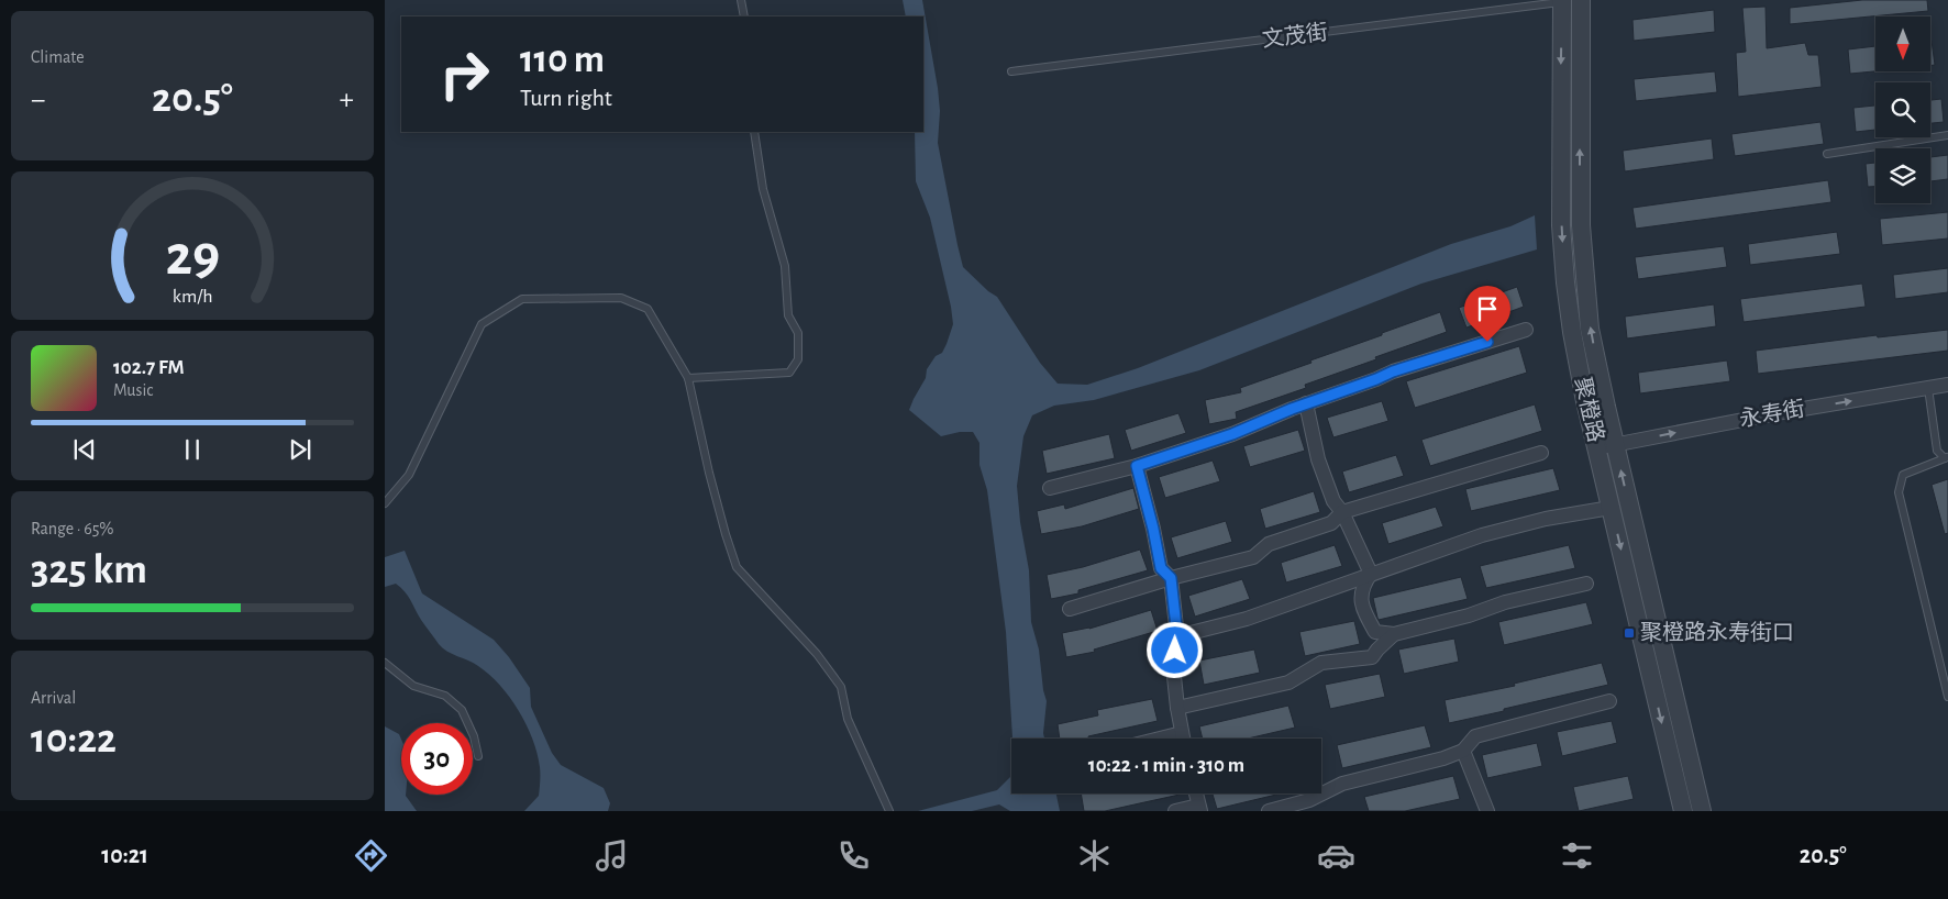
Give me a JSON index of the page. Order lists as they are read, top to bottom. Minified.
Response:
{"streets":{"street":["聚橙路","永寿街"],"lane":["文茂街"]},"crossings":[["文茂街","聚橙路"],["聚橙路","永寿街"]],"one_way":["永寿街"],"places":{"transit":["聚橙路永寿街口"]},"north":"bottom","page":{"tile":["Climate",["Range · 65%","325 km"],["Arrival","10:22"]],"turn":["110 m","Turn right"],"heat":["−","20.5°","+"],"song":["102.7 FM","Music"],"limit":"30","trip":"10:22 · 1 min · 310 m","tabs":["10:21","20.5°"],"gauge":["29","km/h"]}}
